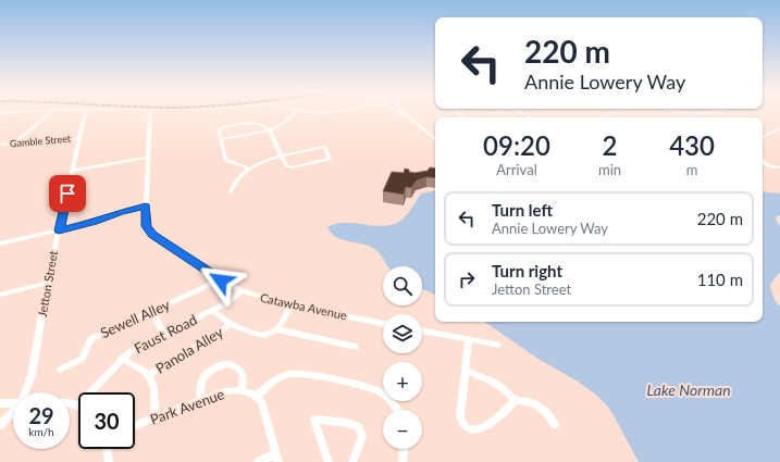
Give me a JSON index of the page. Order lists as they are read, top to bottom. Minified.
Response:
{"streets":{"street":["Gamble Street","Jetton Street","Catawba Avenue","Sewell Alley","Faust Road","Panola Alley","Park Avenue"]},"crossings":[["Gamble Street","Jetton Street"],["Catawba Avenue","Sewell Alley"],["Catawba Avenue","Faust Road"]],"water":["Lake Norman"],"page":{"turn":["220 m","Annie Lowery Way"],"eta":["09:20","Arrival","2","min","430","m"],"list":[{"name":"Turn left","note":"Annie Lowery Way","value":"220 m"},{"name":"Turn right","note":"Jetton Street","value":"110 m"}],"map_buttons":["+","−"],"speed":"29 km/h","limit":"30"}}
